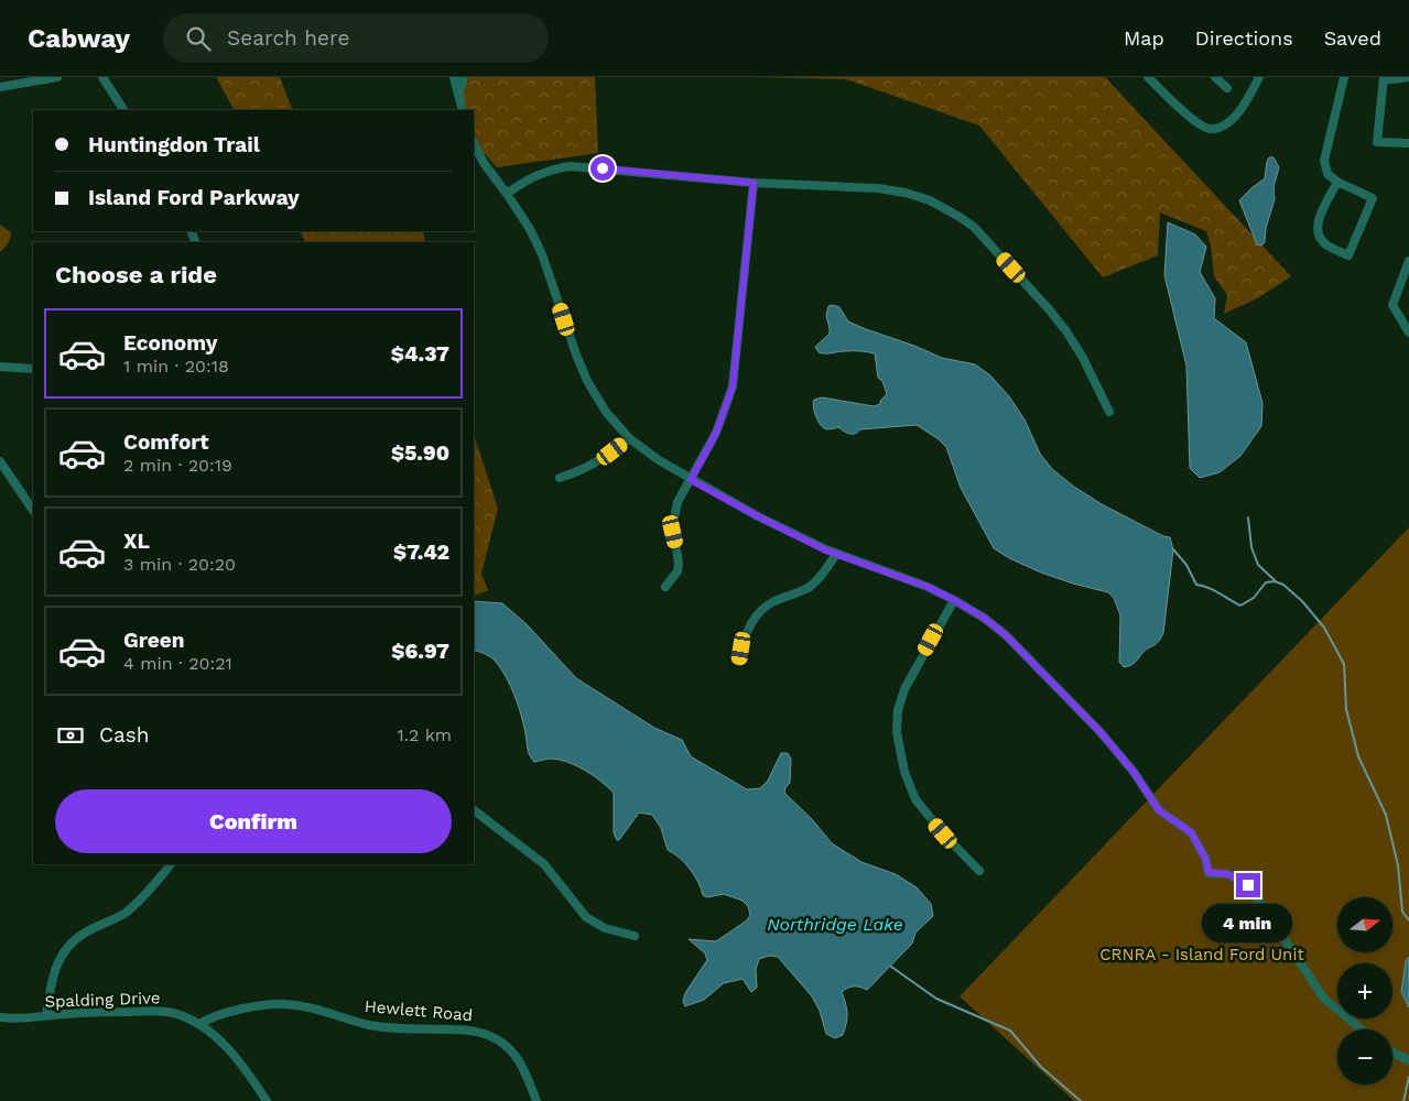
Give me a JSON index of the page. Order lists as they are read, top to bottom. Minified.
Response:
{"streets":{"street":["Spalding Drive","Hewlett Road"]},"crossings":[["Spalding Drive","Hewlett Road"]],"water":["Northridge Lake"],"parks":["CRNRA - Island Ford Unit"],"north":"right","page":{"header":"Cabway","search":"Search here","nav":["Map","Directions","Saved"],"banner":["Huntingdon Trail","Island Ford Parkway"],"heading":"Choose a ride","list":[{"name":"Economy","note":"1 min · 20:18","value":"$4.37"},{"name":"Comfort","note":"2 min · 20:19","value":"$5.90"},{"name":"XL","note":"3 min · 20:20","value":"$7.42"},{"name":"Green","note":"4 min · 20:21","value":"$6.97"}],"pay":["Cash","1.2 km"],"buttons":"Confirm","map_buttons":["+","−"],"bubble":"4 min"}}
